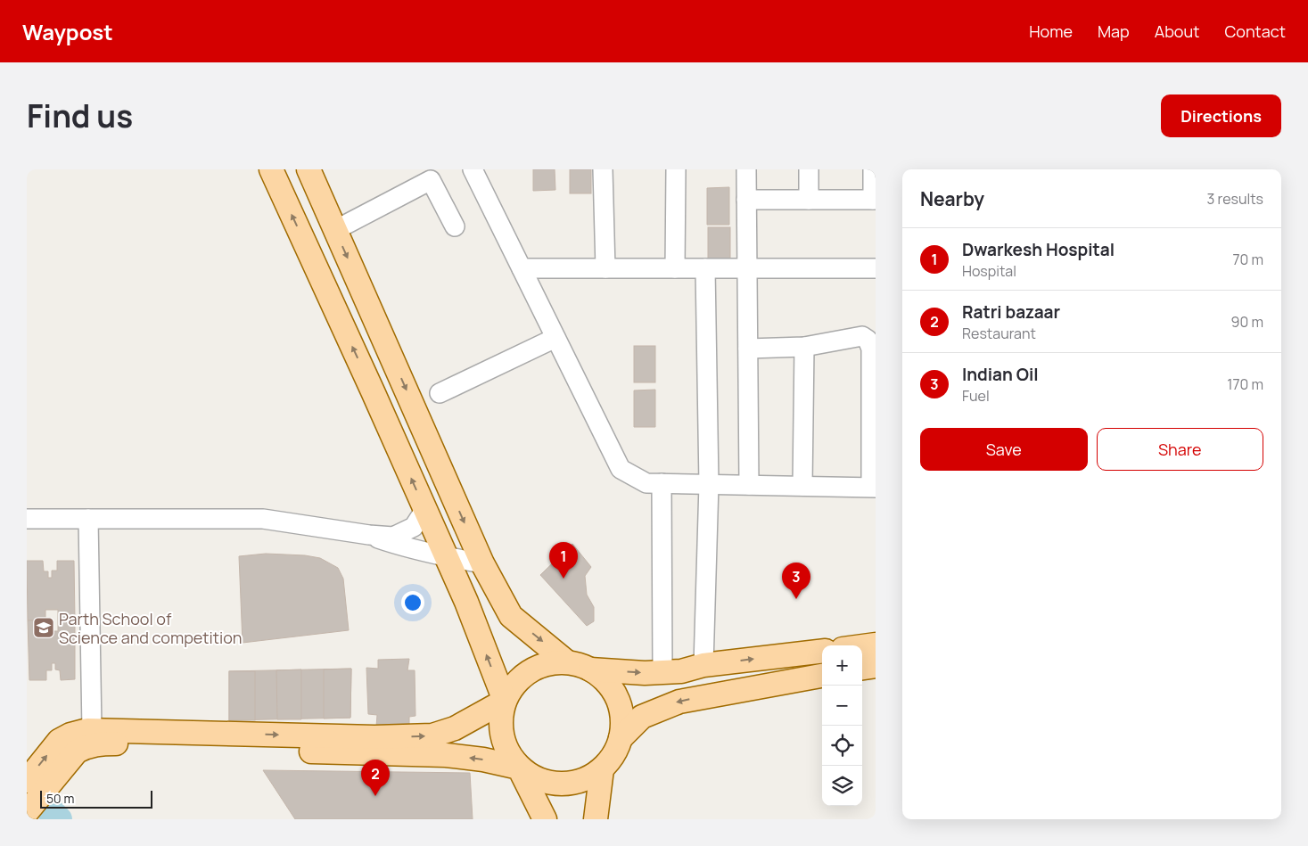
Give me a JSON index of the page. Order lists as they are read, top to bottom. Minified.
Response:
{"places":{"school or university":["Parth School of Science and competition"]},"scale_bar":"50 m","page":{"header":"Waypost","nav":["Home","Map","About","Contact"],"title":"Find us","buttons":["Directions",["Save","Share"]],"heading":["Nearby","3 results"],"list":[{"mark":"1","name":"Dwarkesh Hospital","note":"Hospital","value":"70 m"},{"mark":"2","name":"Ratri bazaar","note":"Restaurant","value":"90 m"},{"mark":"3","name":"Indian Oil","note":"Fuel","value":"170 m"}],"pins":["1","3","2"],"map_buttons":["+","−"],"scale":"50 m"}}
